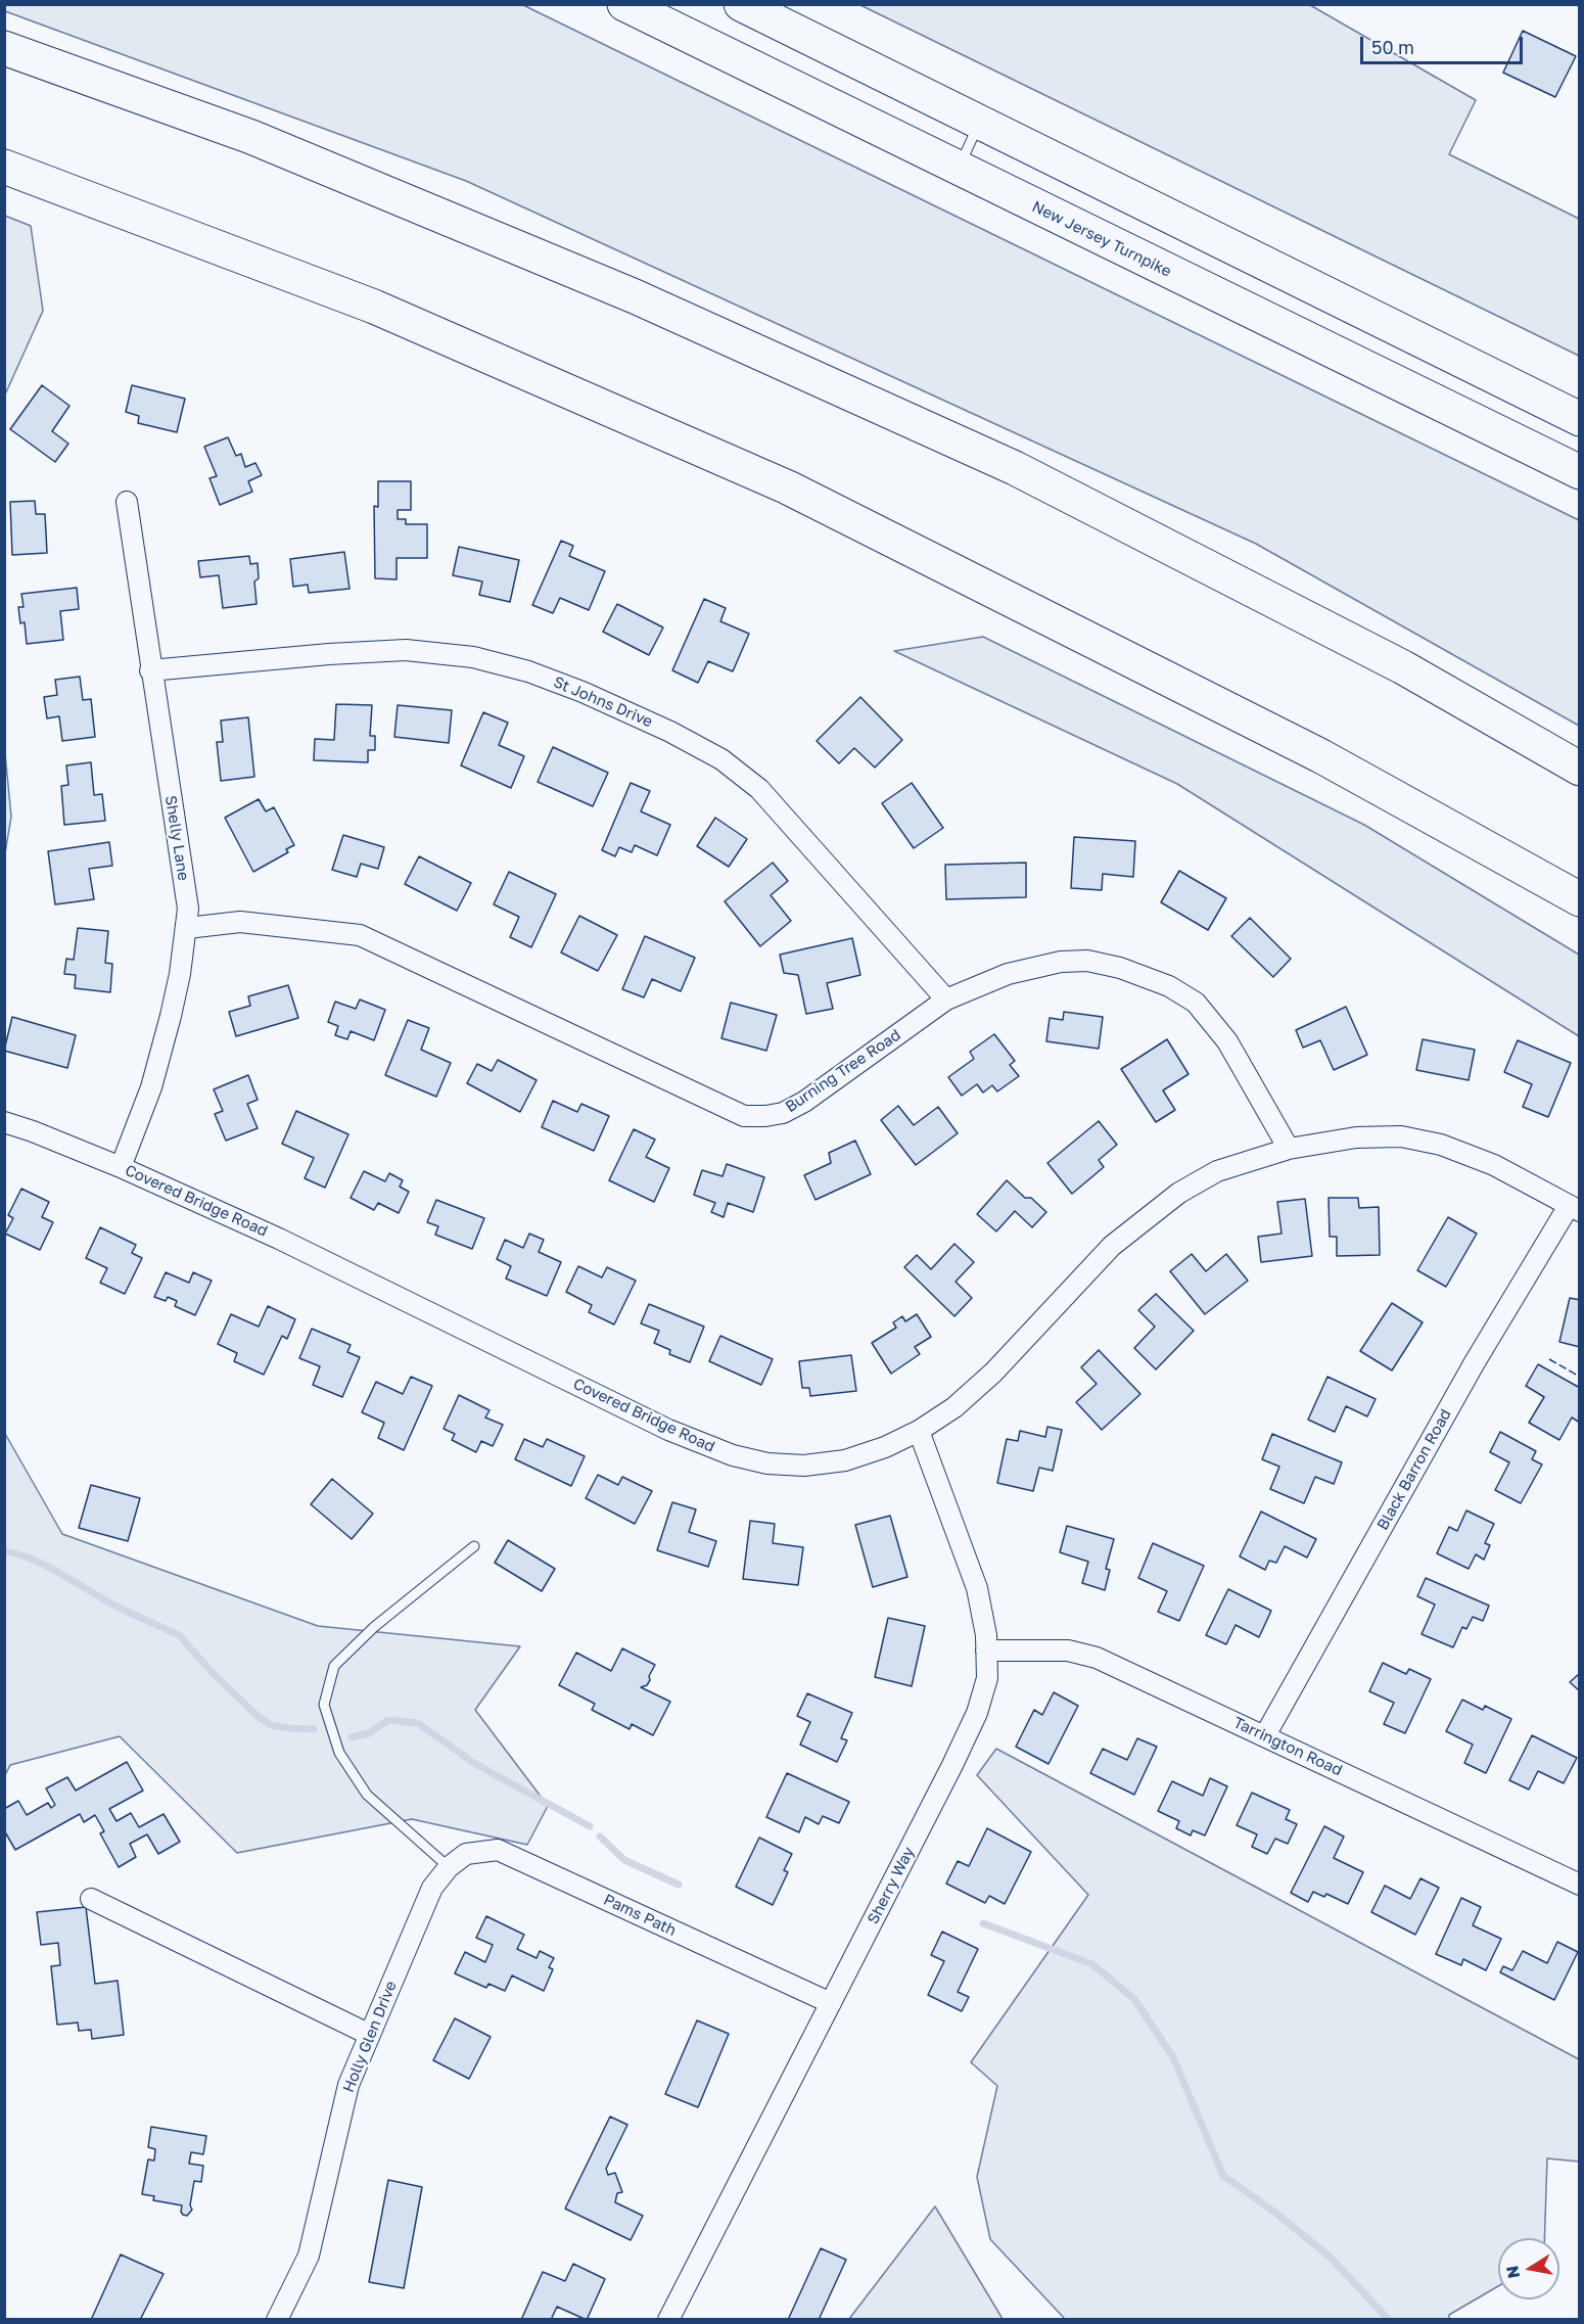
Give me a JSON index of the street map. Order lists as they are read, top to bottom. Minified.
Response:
{"streets":{"highway":["New Jersey Turnpike"],"street":["St Johns Drive","Shelly Lane","Burning Tree Road","Covered Bridge Road","Black Barron Road","Tarrington Road","Sherry Way","Pams Path","Holly Glen Drive"]},"crossings":[["St Johns Drive","Shelly Lane"],["St Johns Drive","Burning Tree Road"],["Shelly Lane","Burning Tree Road"],["Shelly Lane","Covered Bridge Road"],["Burning Tree Road","Covered Bridge Road"],["Covered Bridge Road","Black Barron Road"],["Covered Bridge Road","Sherry Way"],["Black Barron Road","Tarrington Road"],["Tarrington Road","Sherry Way"],["Sherry Way","Pams Path"],["Pams Path","Holly Glen Drive"]],"scale_bar":"50 m","north":"left"}
